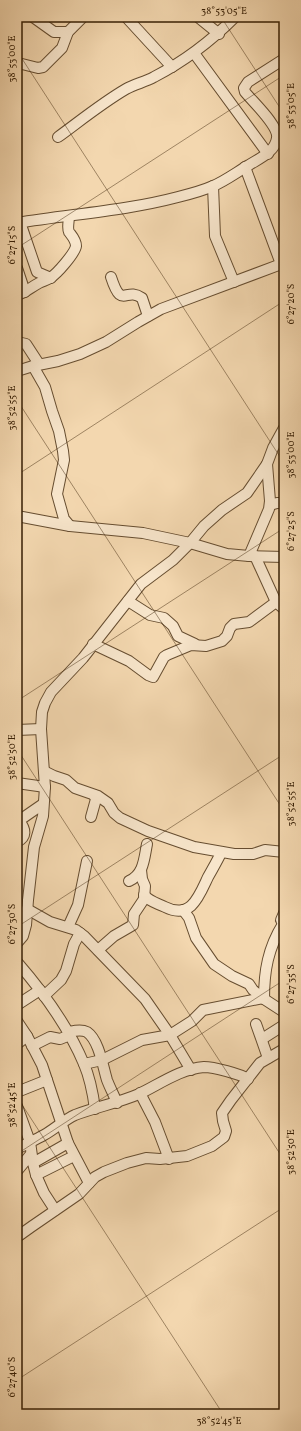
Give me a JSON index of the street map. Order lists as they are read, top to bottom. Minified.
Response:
{"coordinates":["38°53'05\"E","38°53'00\"E","6°27'15\"S","6°27'20\"S","38°52'55\"E","6°27'25\"S","38°52'50\"E","6°27'30\"S","6°27'35\"S","38°52'45\"E","6°27'40\"S"]}
